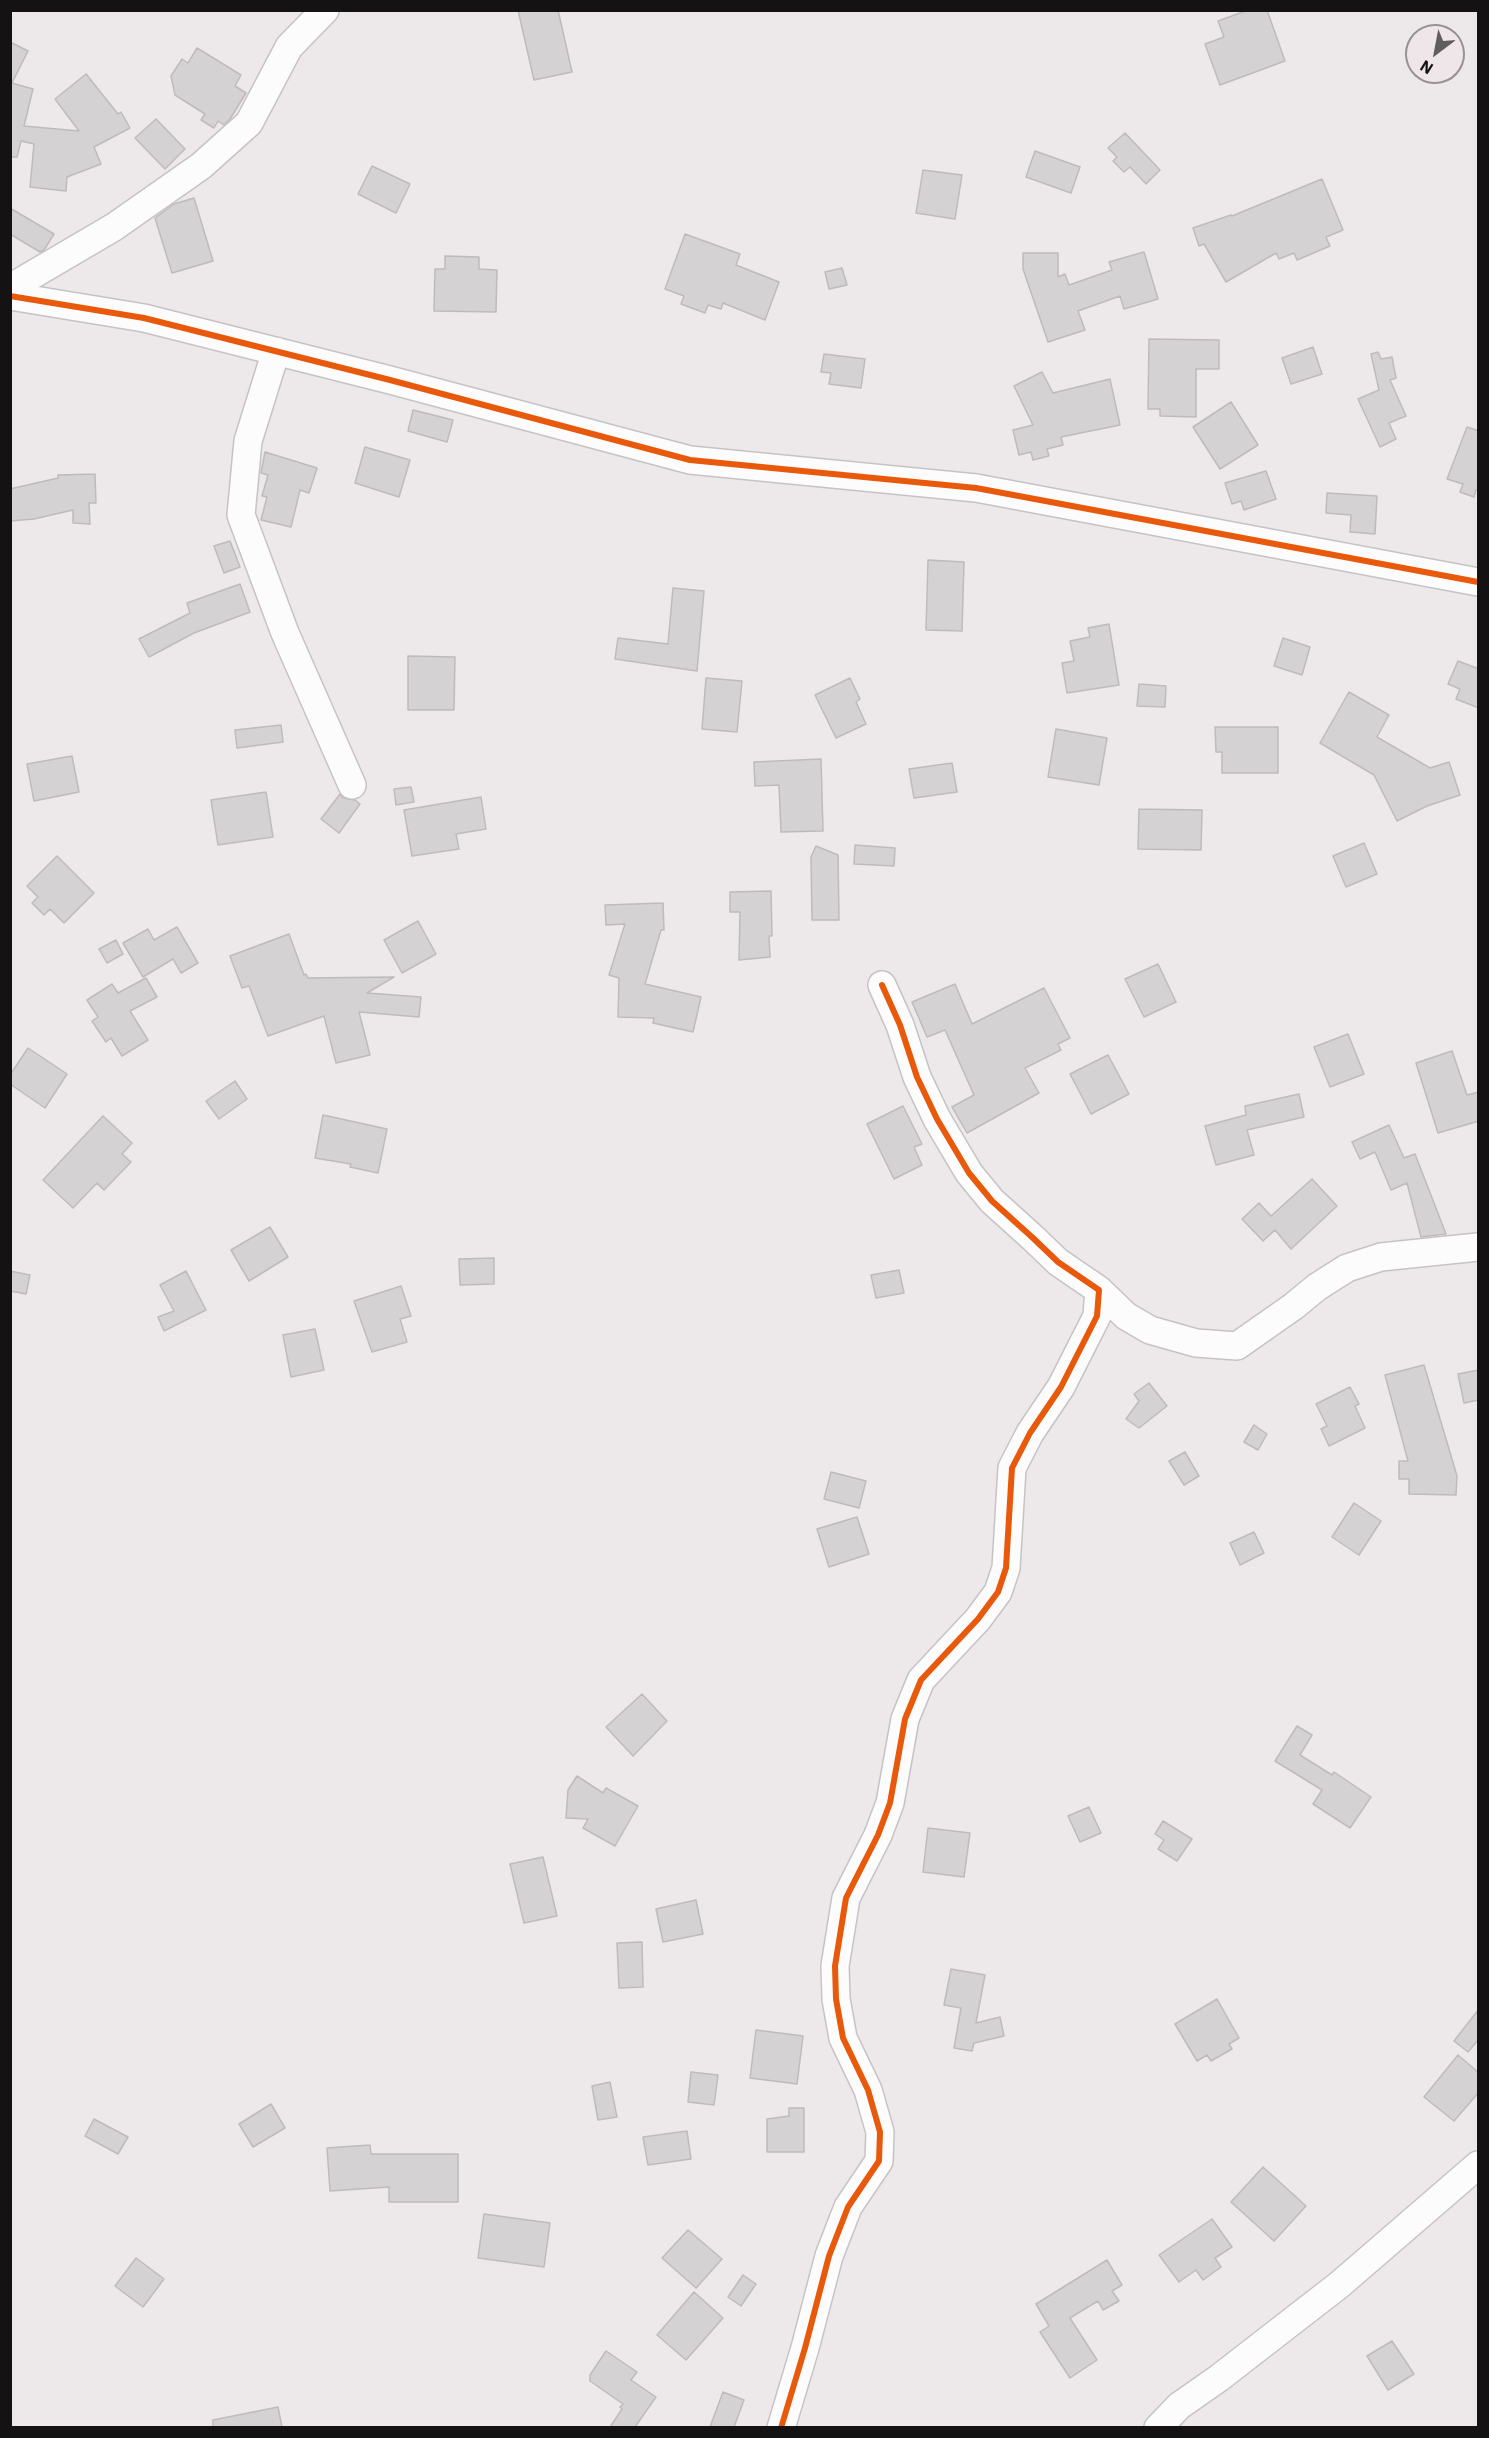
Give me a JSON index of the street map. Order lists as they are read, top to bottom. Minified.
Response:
{"north":"bottom left"}
